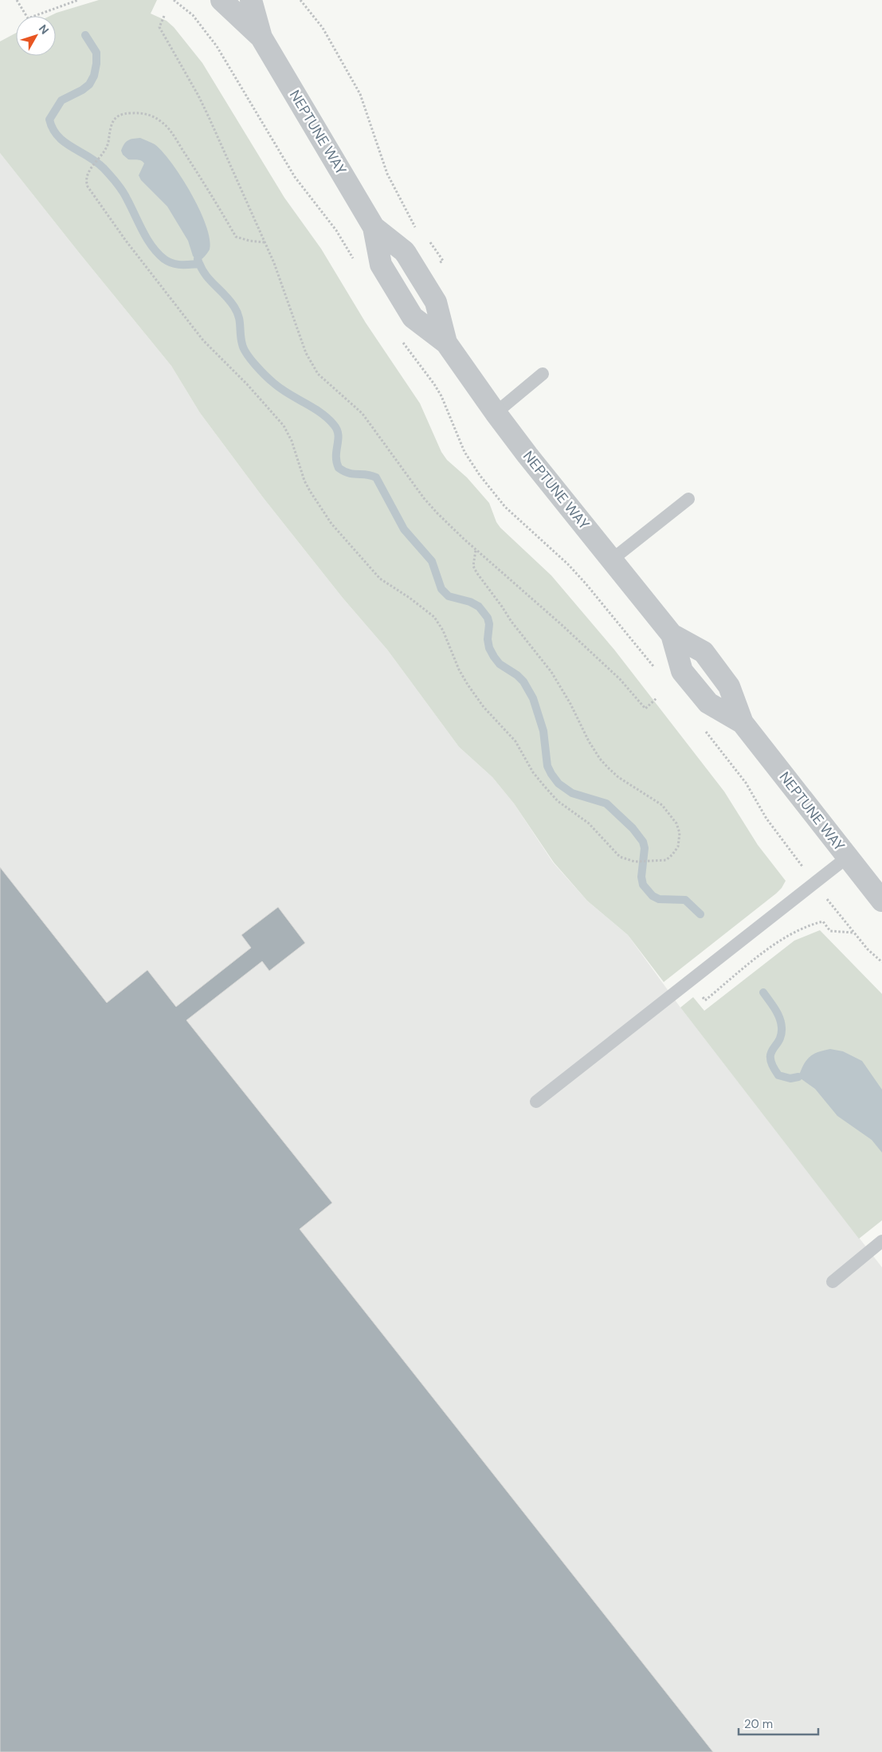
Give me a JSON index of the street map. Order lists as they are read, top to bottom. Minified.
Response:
{"streets":{"street":["NEPTUNE WAY"]},"scale_bar":"20 m","north":"top right"}
